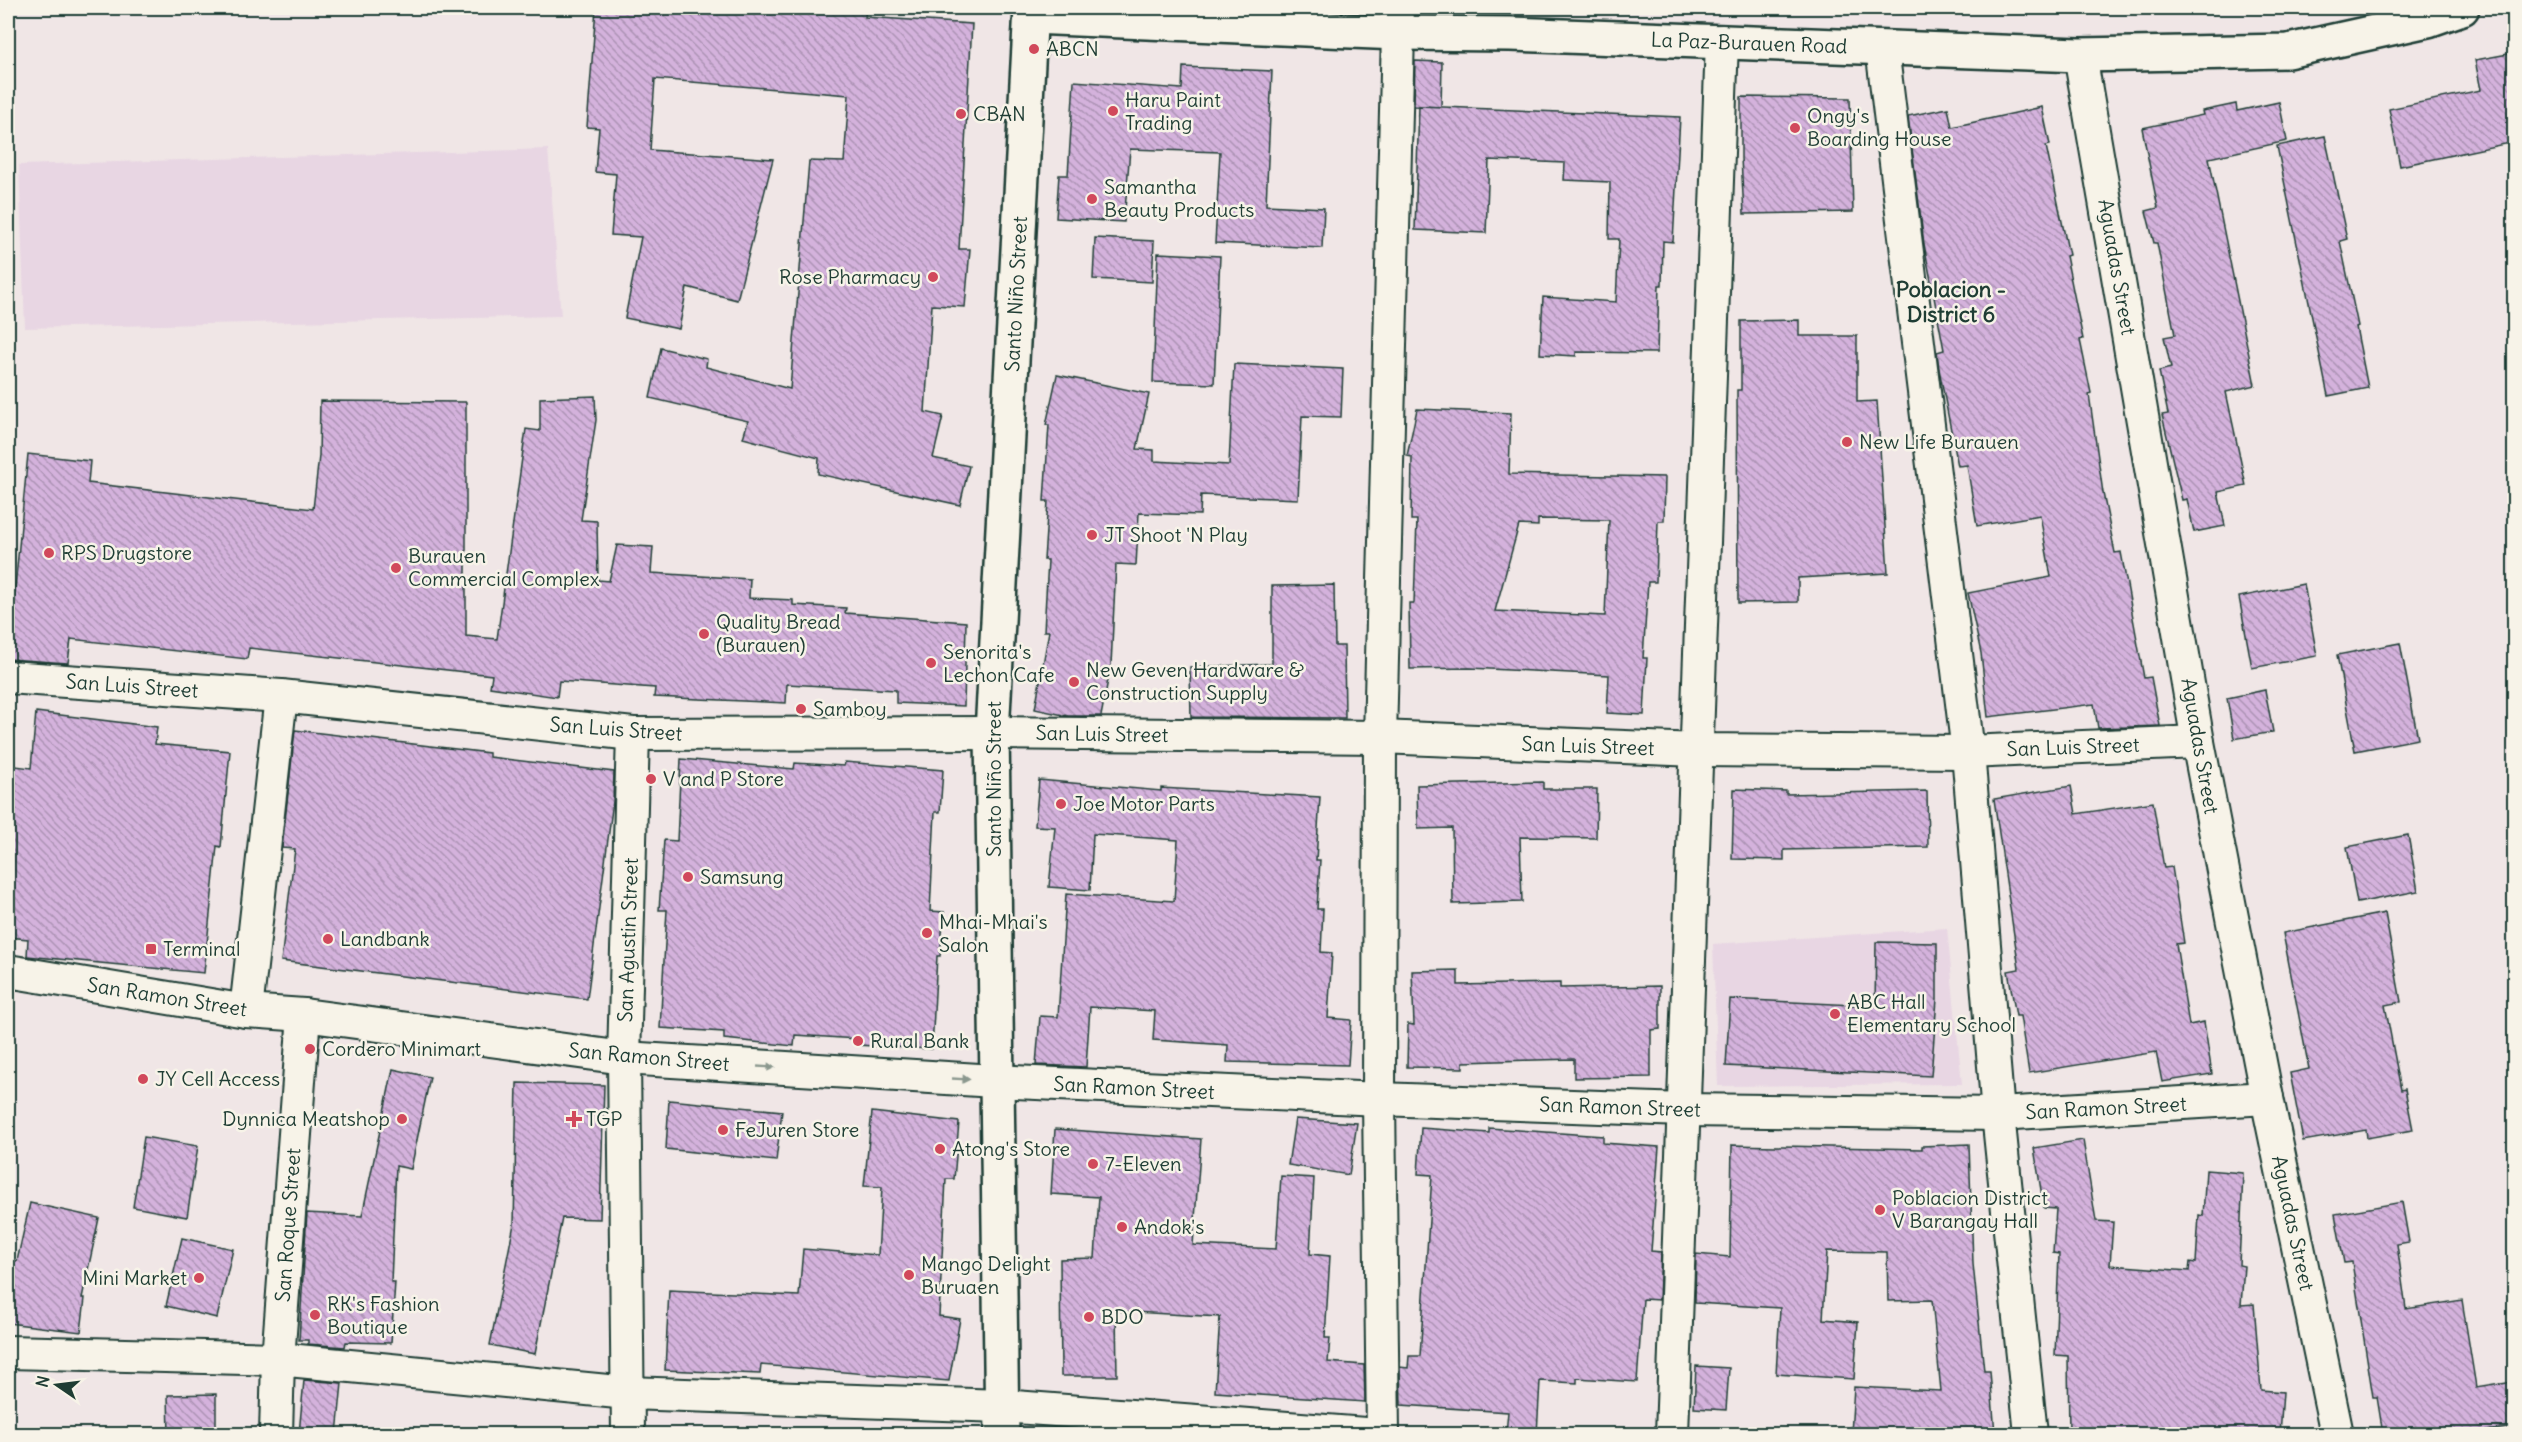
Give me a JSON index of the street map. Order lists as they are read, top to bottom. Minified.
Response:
{"streets":{"main road":["La Paz-Burauen Road","Santo Niño Street"],"street":["Aguadas Street","San Luis Street","San Agustin Street","San Ramon Street","San Roque Street"]},"crossings":[["La Paz-Burauen Road","Aguadas Street"],["La Paz-Burauen Road","Santo Niño Street"],["Aguadas Street","San Luis Street"],["Aguadas Street","San Ramon Street"],["Santo Niño Street","San Luis Street"],["Santo Niño Street","San Ramon Street"],["San Luis Street","San Agustin Street"],["San Agustin Street","San Ramon Street"],["San Ramon Street","San Roque Street"]],"districts":["Poblacion - District 6"],"places":{"other":["ABCN","Haru Paint Trading","CBAN","Ongy's Boarding House","Samantha Beauty Products","Rose Pharmacy","New Life Burauen","JT Shoot 'N Play","RPS Drugstore","Burauen Commercial Complex","Quality Bread (Burauen)","Senorita's Lechon Cafe","New Geven Hardware & Construction Supply","Samboy","V and P Store","Joe Motor Parts","Samsung","Mhai-Mhai's Salon","Landbank","ABC Hall Elementary School","Rural Bank","Cordero Minimart","JY Cell Access","Dynnica Meatshop","FeJuren Store","Atong's Store","7-Eleven","Poblacion District V Barangay Hall","Andok's","Mango Delight Buruaen","Mini Market","RK's Fashion Boutique","BDO"],"transit":["Terminal"],"health":["TGP"]},"north":"left"}
